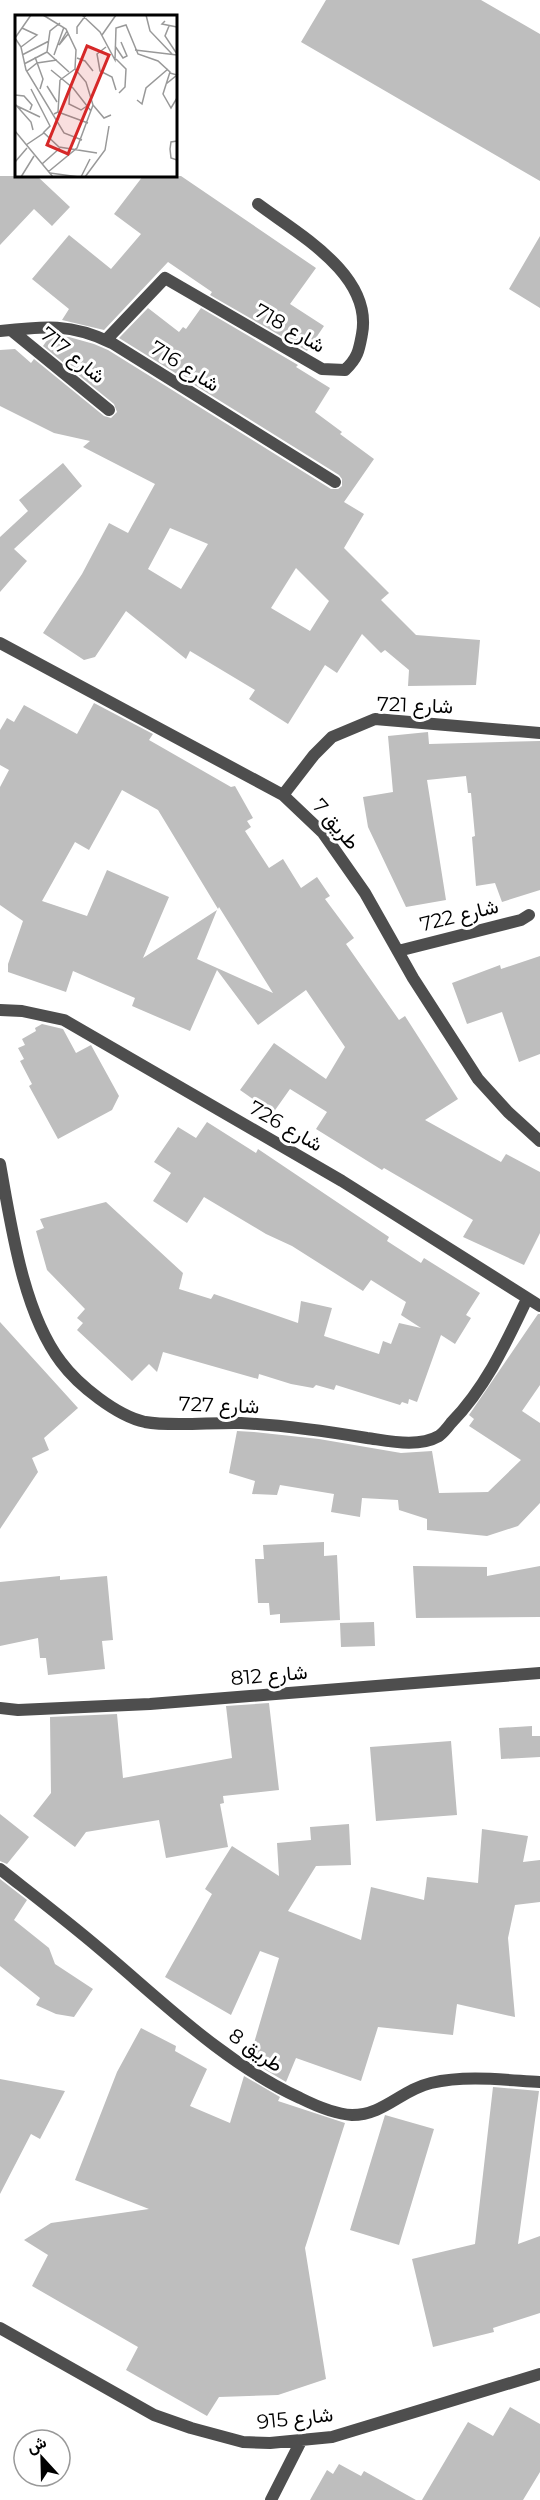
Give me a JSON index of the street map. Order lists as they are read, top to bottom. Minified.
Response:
{"streets":{"street":["شارع 718","شارع 717","شارع 716","شارع 721","7 طريق","شارع 722","شارع 726","شارع 727","شارع 812","طريق 8","شارع 915"]},"crossings":[["شارع 718","شارع 716"],["شارع 717","شارع 716"],["شارع 721","7 طريق"],["7 طريق","شارع 722"],["شارع 726","شارع 727"]],"north":"top"}
